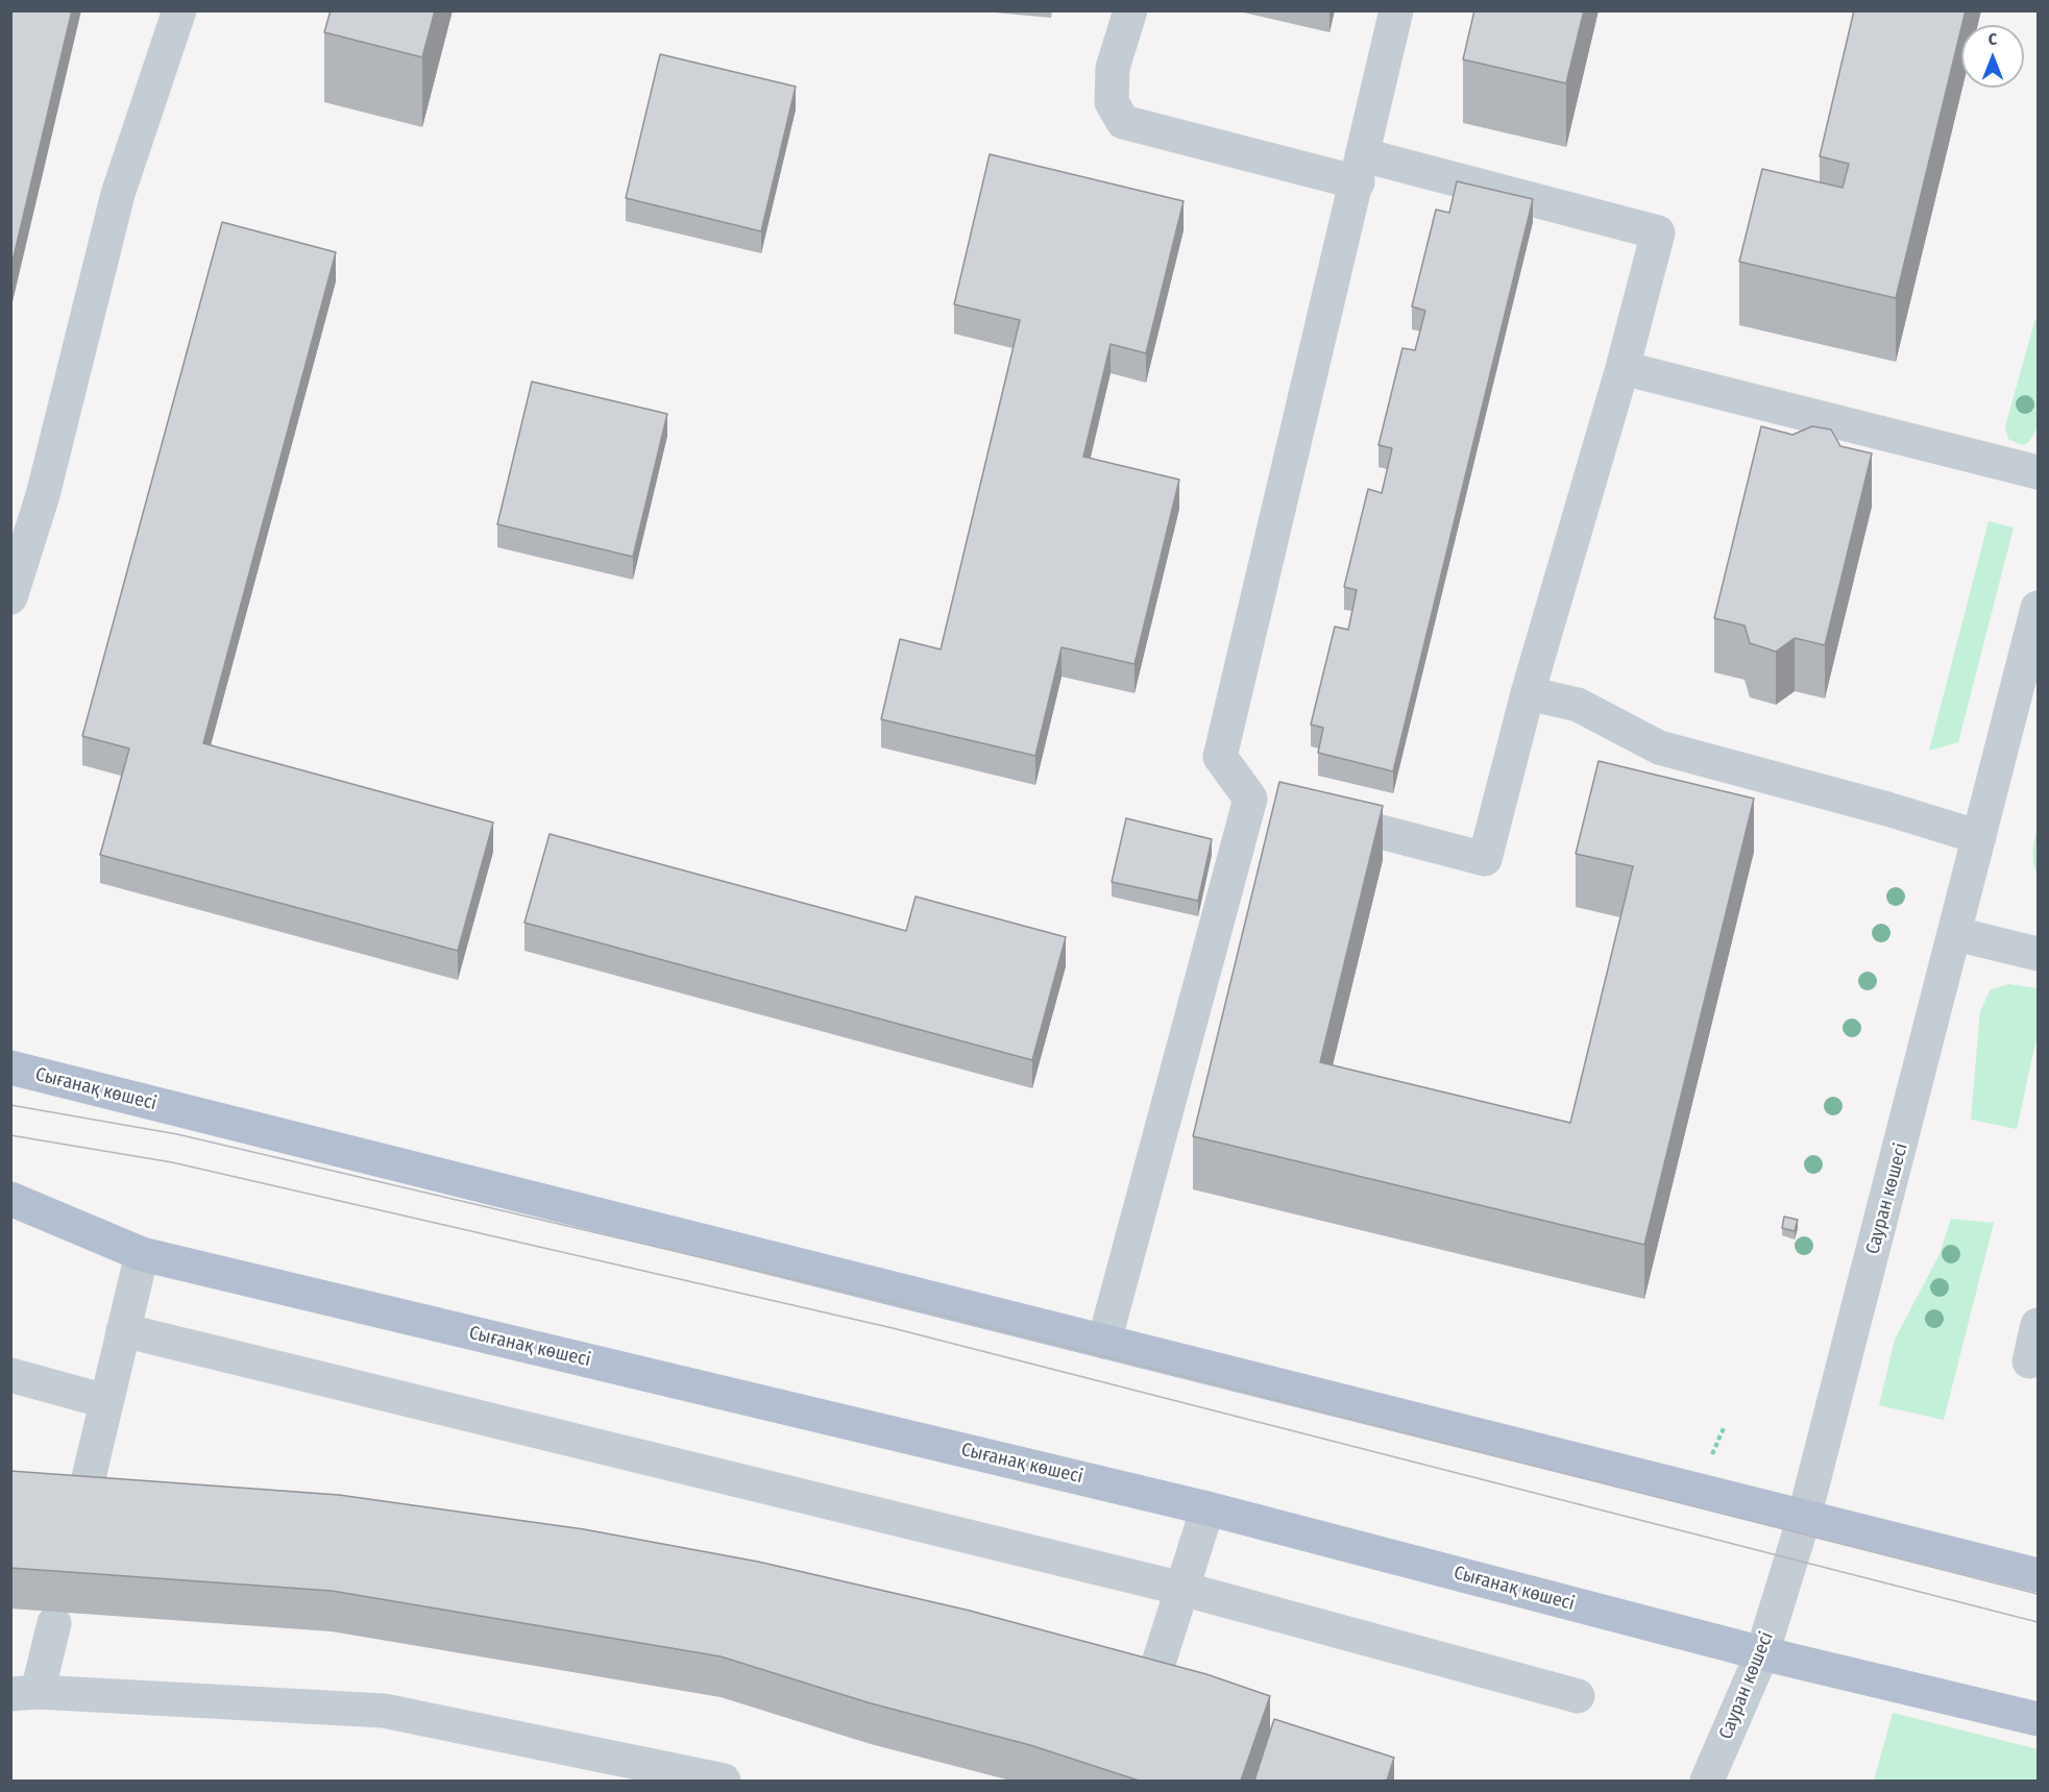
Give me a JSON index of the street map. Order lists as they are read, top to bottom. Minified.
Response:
{"streets":{"main road":["Сығанақ көшесі"],"street":["Сауран көшесі"]},"crossings":[["Сығанақ көшесі","Сауран көшесі"]],"north":"top"}
